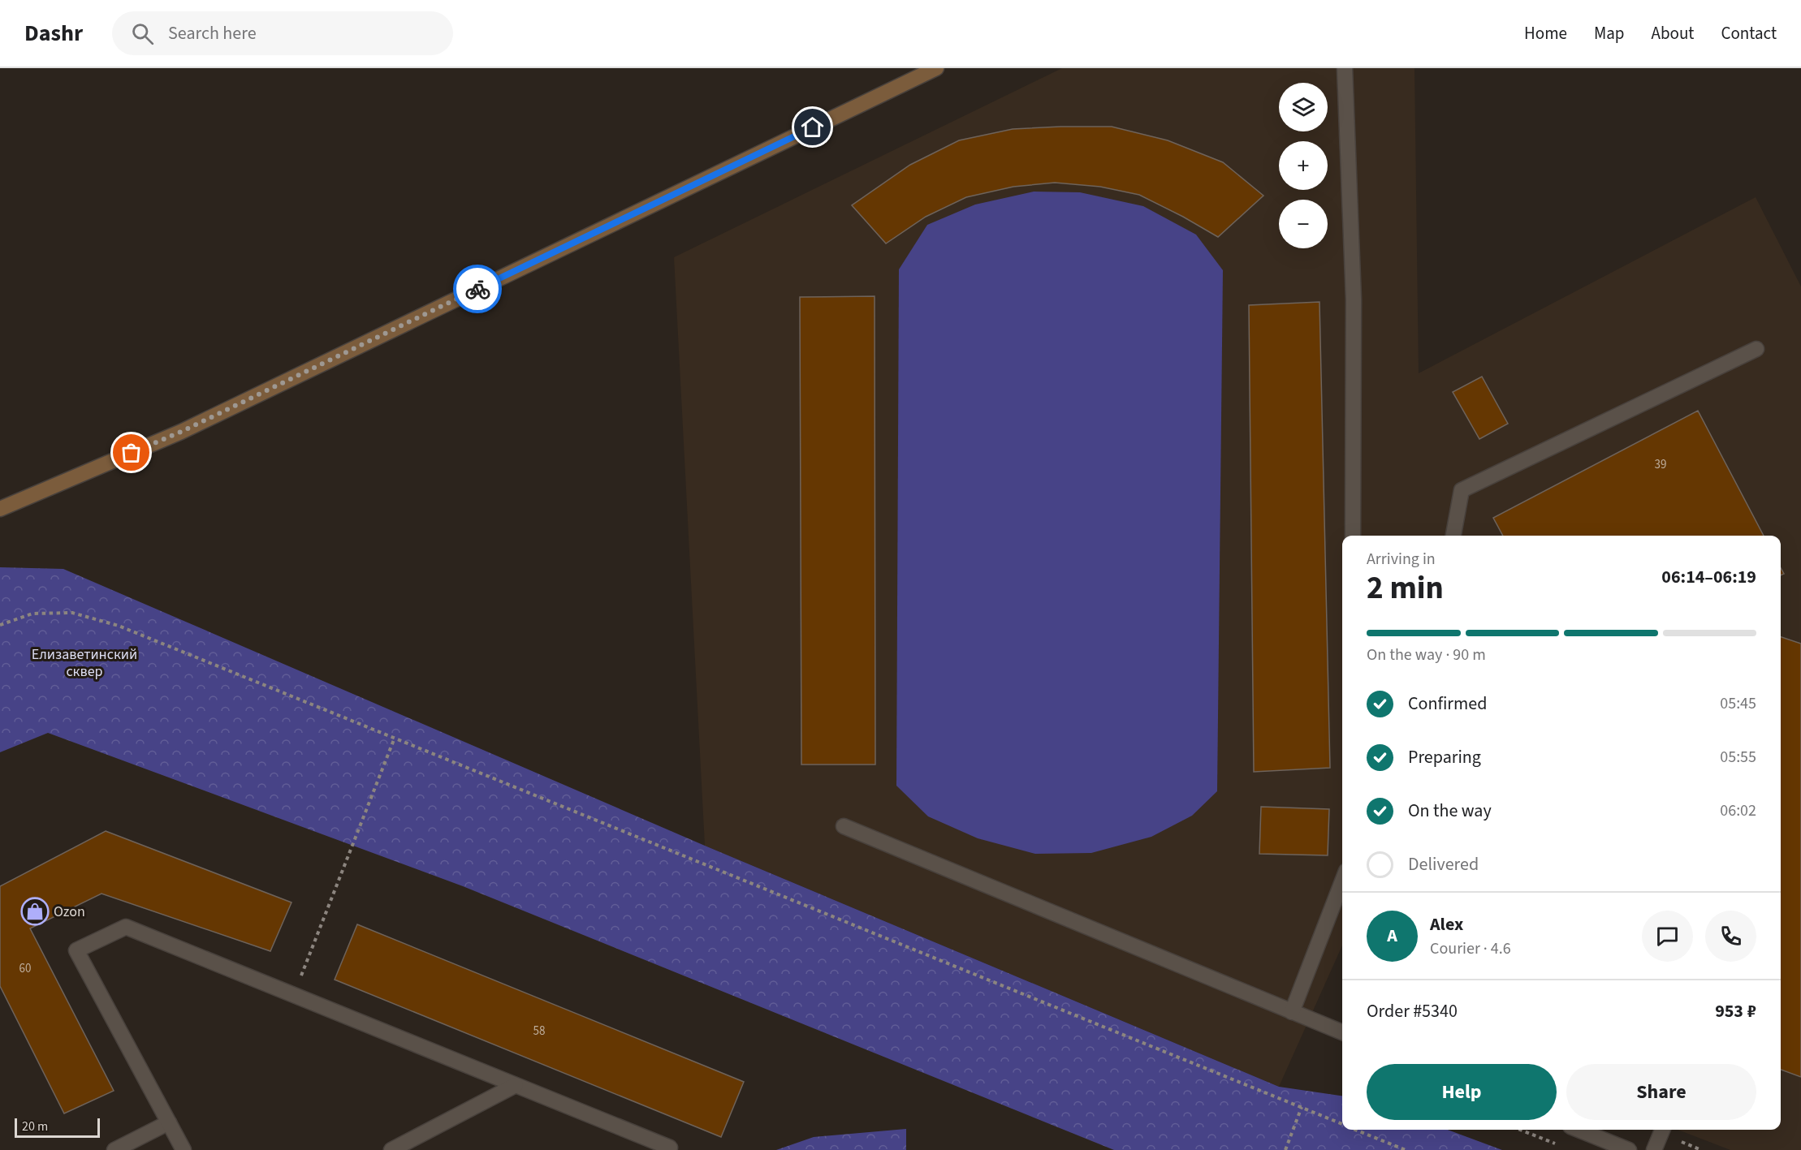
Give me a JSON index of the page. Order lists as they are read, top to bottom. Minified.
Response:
{"parks":["Елизаветинский сквер"],"places":{"shop":["Ozon"]},"house_numbers":["39","60","58"],"scale_bar":"20 m","page":{"header":"Dashr","search":"Search here","nav":["Home","Map","About","Contact"],"map_buttons":["+","−"],"heading":["2 min","Arriving in","06:14–06:19"],"panel":["Alex","Courier · 4.6","Order #5340","953 ₽"],"bar":"On the way · 90 m","list":[["Confirmed","05:45"],["Preparing","05:55"],["On the way","06:02"],"Delivered"],"round":"A","buttons":["Help","Share"],"scale":"20 m"}}
